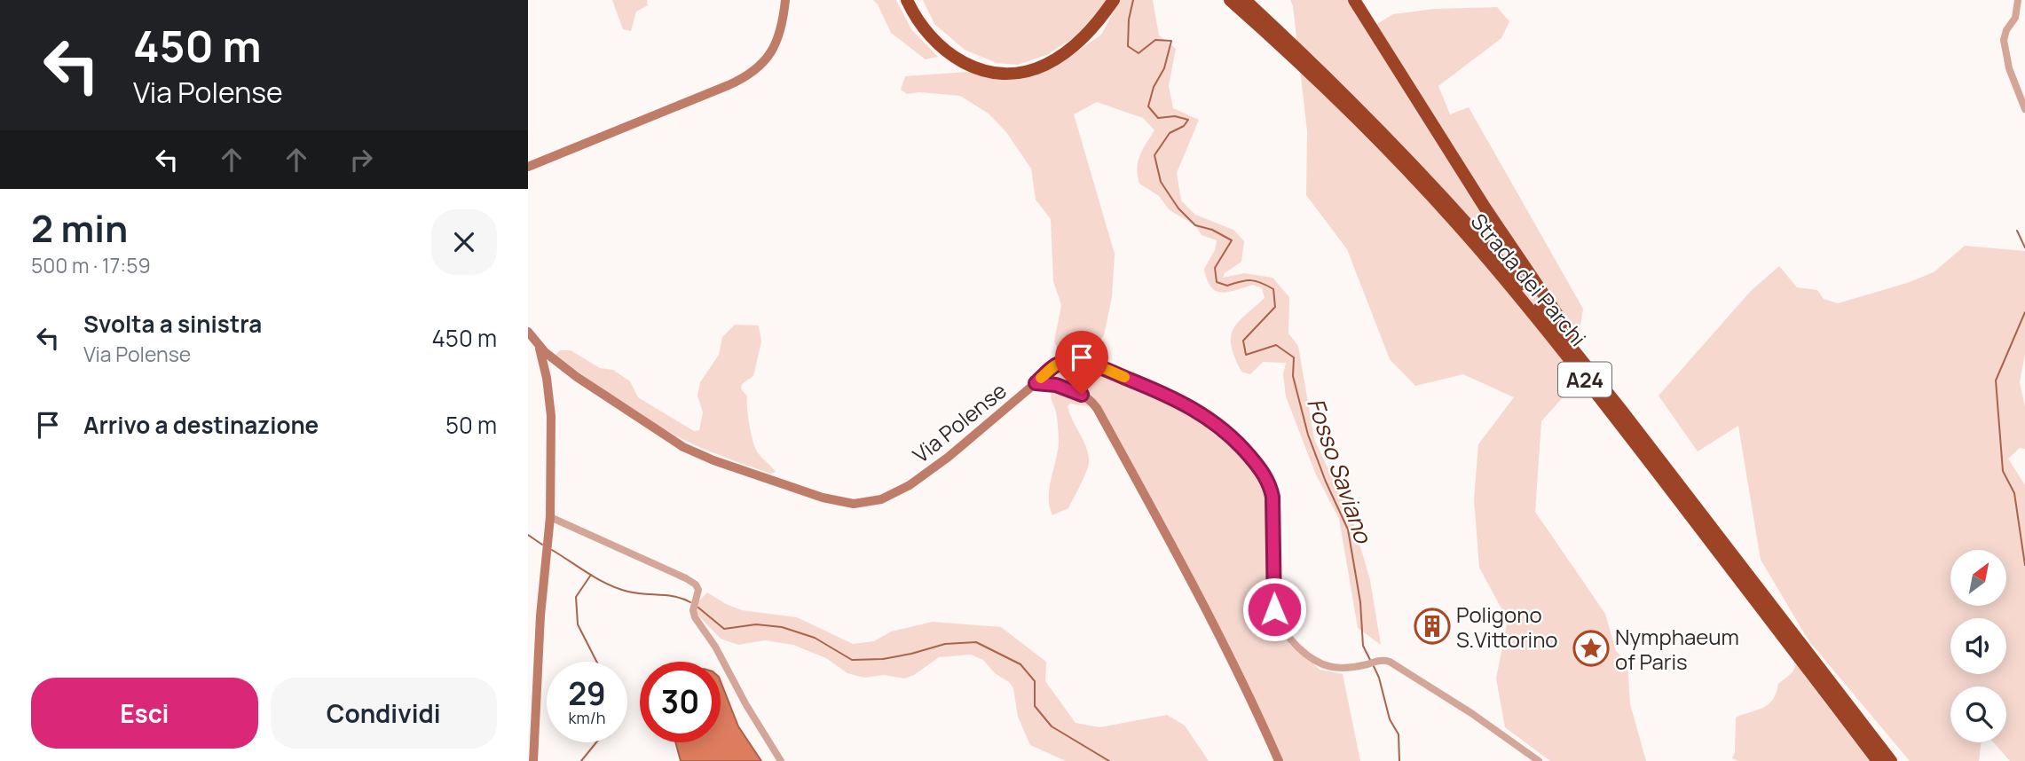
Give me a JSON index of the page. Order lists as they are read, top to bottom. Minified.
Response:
{"streets":{"highway":["Strada dei Parchi","A24"],"street":["Via Polense"]},"water":["Fosso Saviano"],"places":{"building":["Poligono S.Vittorino"],"place":["Nymphaeum of Paris"]},"north":"top right","page":{"turn":["450 m","Via Polense"],"heading":["2 min","500 m · 17:59"],"list":[{"name":"Svolta a sinistra","note":"Via Polense","value":"450 m"},{"name":"Arrivo a destinazione","value":"50 m"}],"speed":"29 km/h","limit":"30","buttons":["Esci","Condividi"]}}
